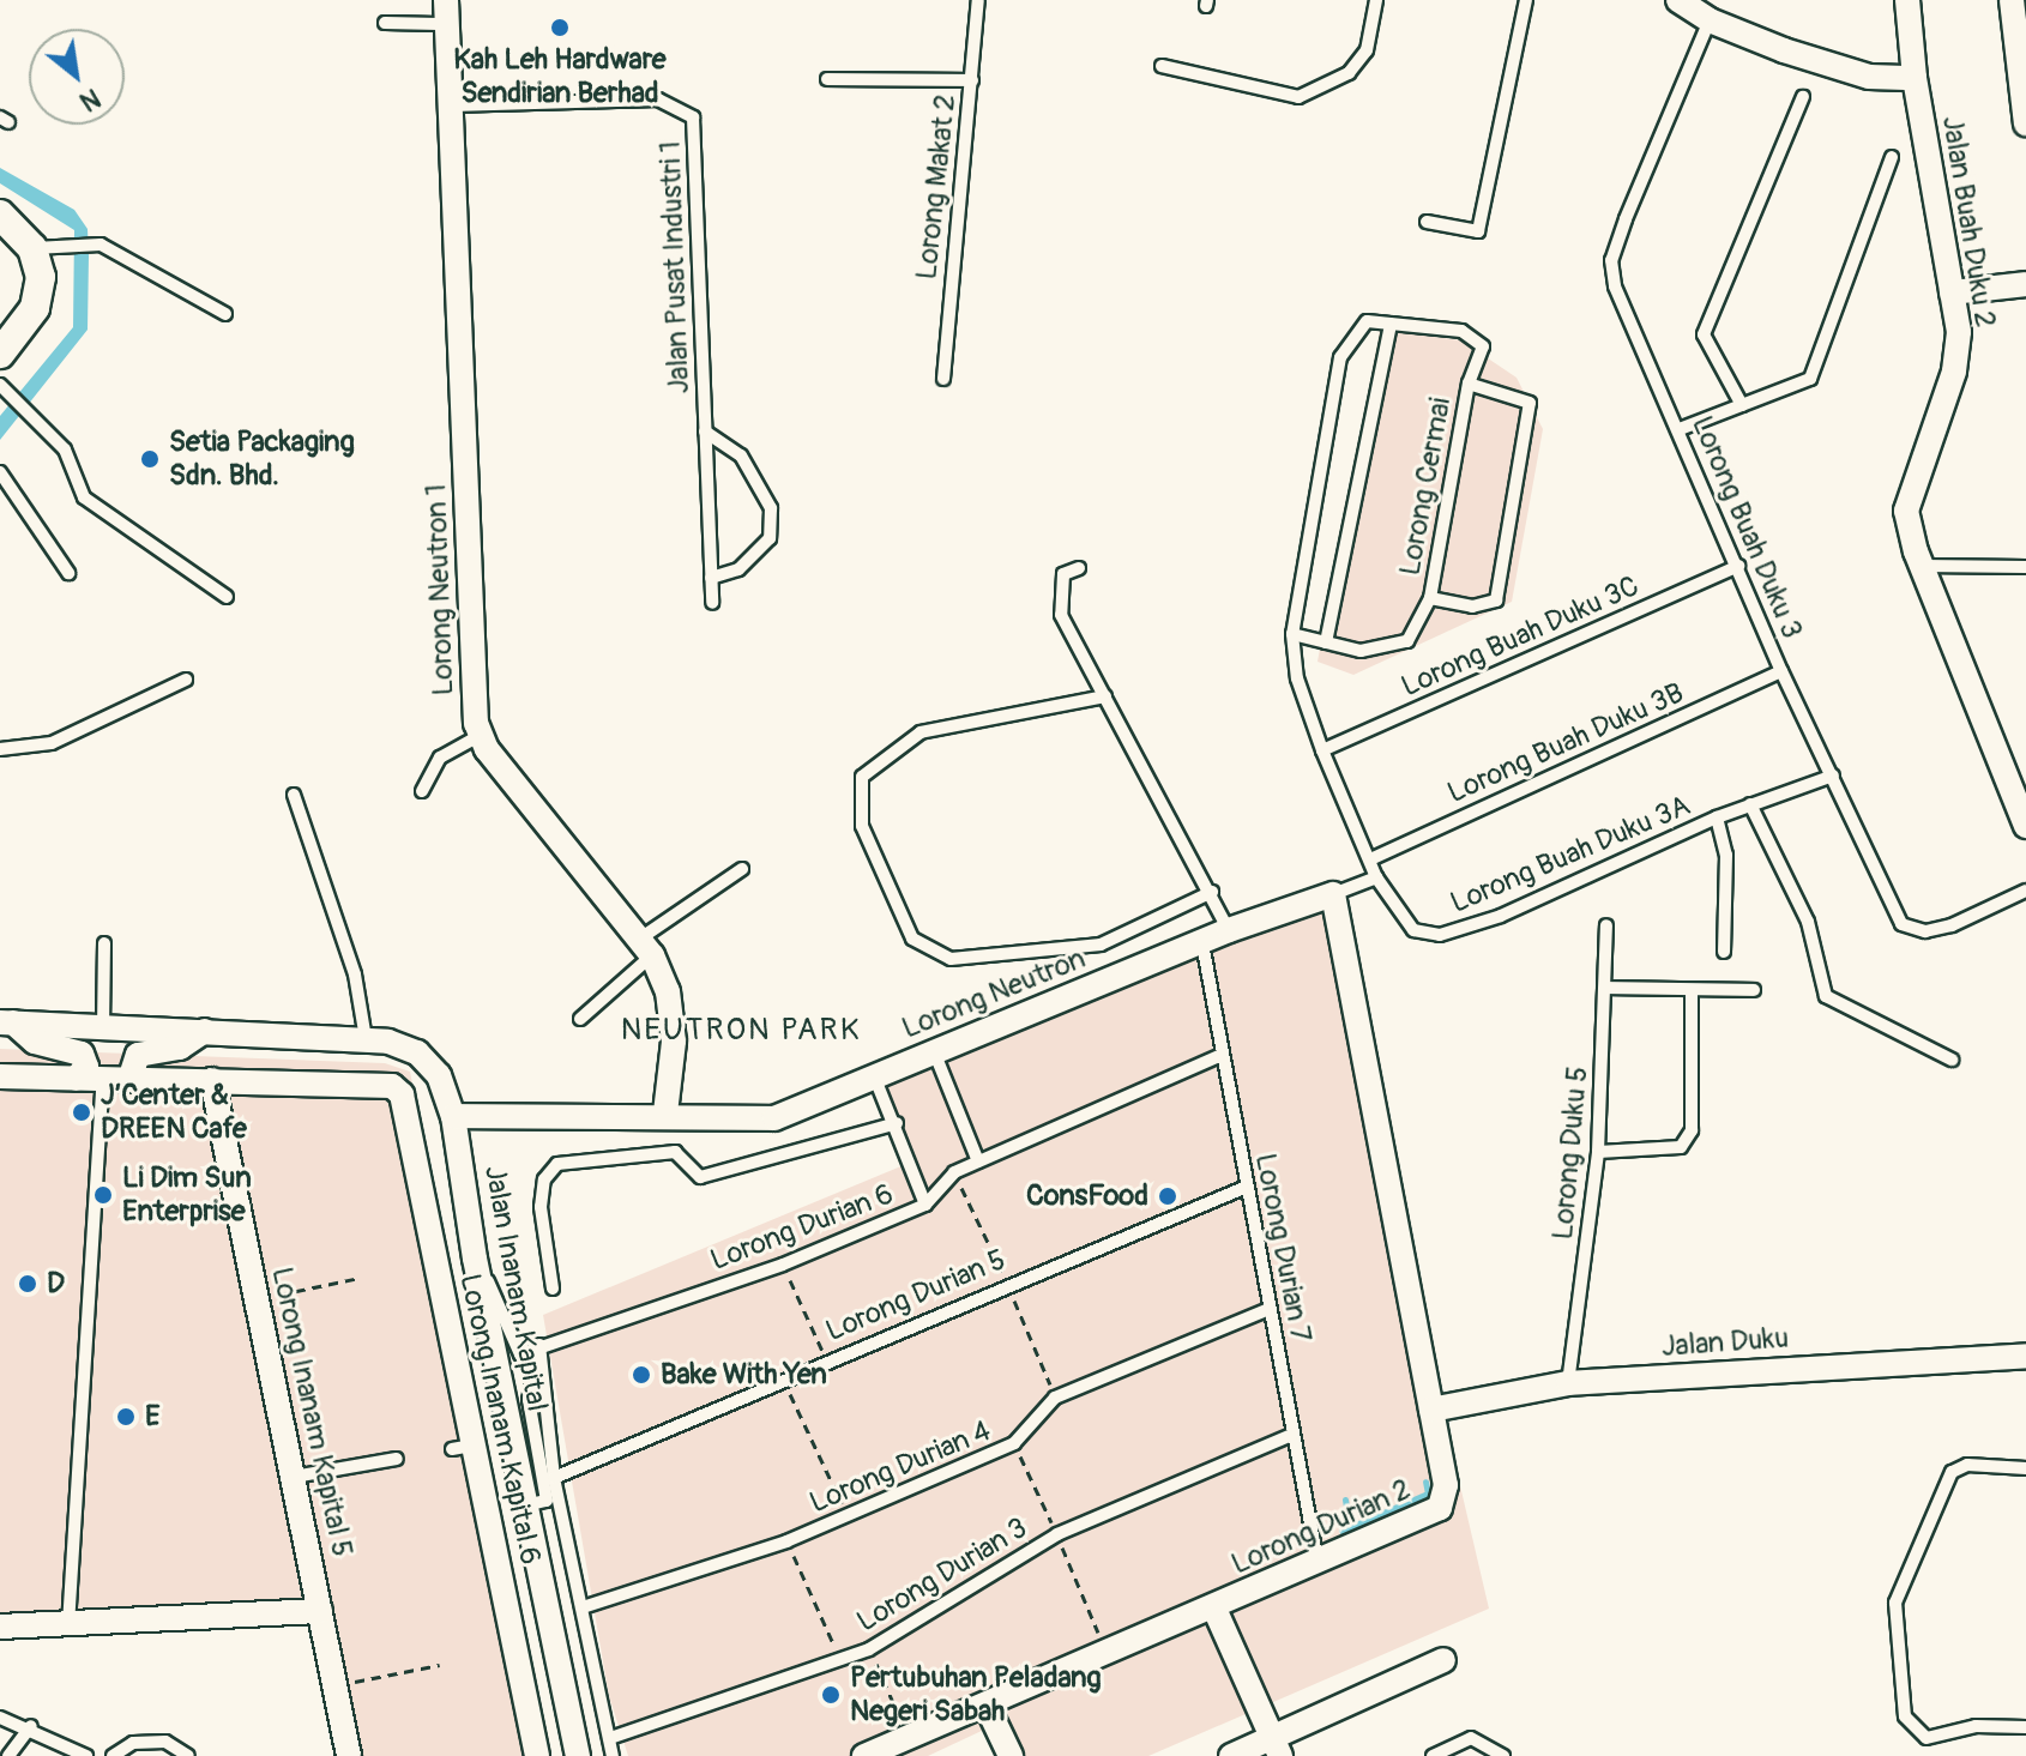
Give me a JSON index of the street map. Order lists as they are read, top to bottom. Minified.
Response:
{"streets":{"street":["Jalan Buah Duku 2","Lorong Neutron 1","Lorong Neutron","Jalan Inanam Kapital","Jalan Duku","Lorong Inanam Kapital 5","Lorong Inanam Kapital 6","Lorong Durian 2"],"lane":["Lorong Makat 2","Jalan Pusat Industri 1","Lorong Cermai","Lorong Buah Duku 3","Lorong Buah Duku 3C","Lorong Buah Duku 3B","Lorong Buah Duku 3A","Lorong Duku 5","Lorong Durian 6","Lorong Durian 7","Lorong Durian 5","Lorong Durian 4","Lorong Durian 3"]},"crossings":[["Jalan Pusat Industri 1","Lorong Neutron 1"],["Lorong Cermai","Lorong Buah Duku 3A"],["Lorong Buah Duku 3","Lorong Buah Duku 3C"],["Lorong Buah Duku 3","Lorong Buah Duku 3B"],["Lorong Buah Duku 3","Lorong Buah Duku 3A"],["Lorong Buah Duku 3C","Lorong Buah Duku 3A"],["Lorong Buah Duku 3B","Lorong Buah Duku 3A"],["Lorong Buah Duku 3A","Lorong Neutron"],["Lorong Neutron","Lorong Durian 7"],["Lorong Neutron","Jalan Inanam Kapital"],["Lorong Neutron","Lorong Durian 2"],["Lorong Duku 5","Jalan Duku"],["Lorong Durian 6","Lorong Durian 7"],["Lorong Durian 7","Lorong Durian 5"],["Lorong Durian 7","Lorong Durian 4"],["Lorong Durian 7","Lorong Durian 2"],["Lorong Durian 7","Lorong Durian 3"],["Jalan Duku","Lorong Durian 2"],["Lorong Inanam Kapital 5","Lorong Inanam Kapital 6"]],"districts":["NEUTRON PARK"],"places":["Kah Leh Hardware Sendirian Berhad","Setia Packaging Sdn. Bhd.","J’Center & DREEN Cafe","Li Dim Sun Enterprise","ConsFood","D","Bake With Yen","E","Pertubuhan Peladang Negeri Sabah"],"north":"bottom right"}
